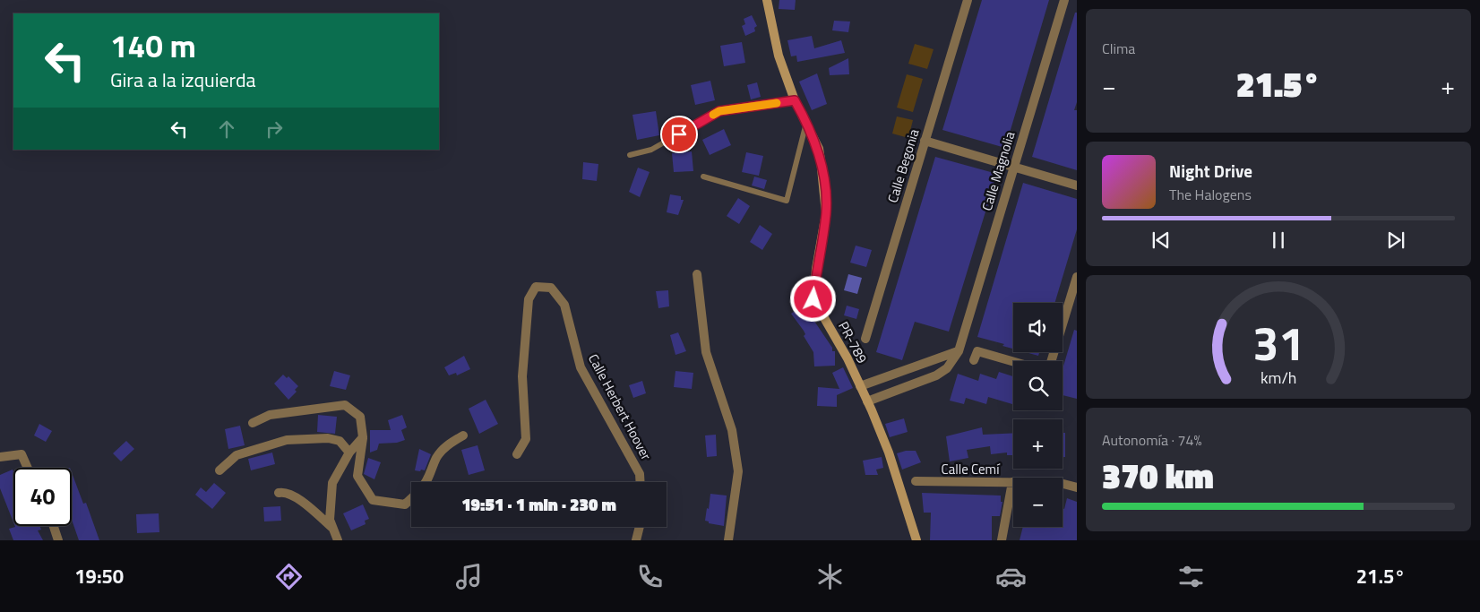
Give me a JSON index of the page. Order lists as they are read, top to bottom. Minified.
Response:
{"streets":{"street":["Calle Begonia","Calle Magnolia","PR-789","Calle Herbert Hoover","Calle Cemí"]},"crossings":[["Calle Magnolia","PR-789"]],"page":{"tile":["Clima",["Autonomía · 74%","370 km"]],"turn":["140 m","Gira a la izquierda"],"heat":["−","21.5°","+"],"song":["Night Drive","The Halogens"],"map_buttons":["+","−"],"limit":"40","trip":"19:51 · 1 min · 230 m","tabs":["19:50","21.5°"],"gauge":["31","km/h"]}}
